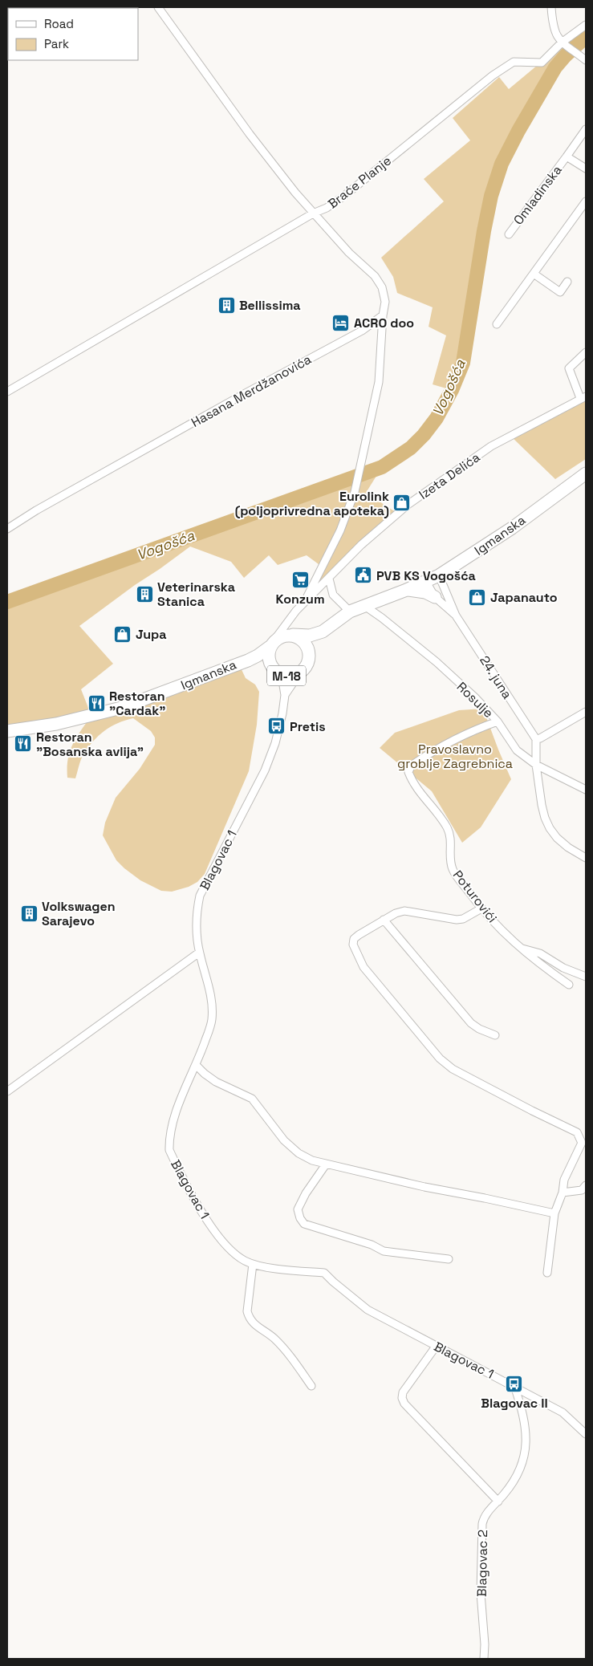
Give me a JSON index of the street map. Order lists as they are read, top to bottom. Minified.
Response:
{"streets":{"main road":["Igmanska","M-18"],"street":["Braće Planje","Omladinska","Hasana Merdžanovića","Izeta Delića","24. juna","Rosulje","Blagovac 1","Poturovići","Blagovac 2"]},"crossings":[["Izeta Delića","Igmanska"],["Izeta Delića","M-18"],["Izeta Delića","Blagovac 1"],["Igmanska","M-18"],["Igmanska","24. juna"],["Igmanska","Rosulje"],["Igmanska","Blagovac 1"],["M-18","Blagovac 1"],["Rosulje","Poturovići"],["Blagovac 1","Blagovac 2"]],"water":["Vogošća"],"parks":["Pravoslavno groblje Zagrebnica"],"places":{"building":["Bellissima","Veterinarska Stanica","Volkswagen Sarajevo"],"hotel":["ACRO doo"],"shop":["Eurolink (poljoprivredna apoteka)","Japanauto","Jupa"],"public building":["PVB KS Vogošća"],"supermarket":["Konzum"],"restaurant":["Restoran \"Cardak\"","Restoran \"Bosanska avlija\""],"bus stop":["Pretis","Blagovac II"]},"legend":["Road","Park"]}
